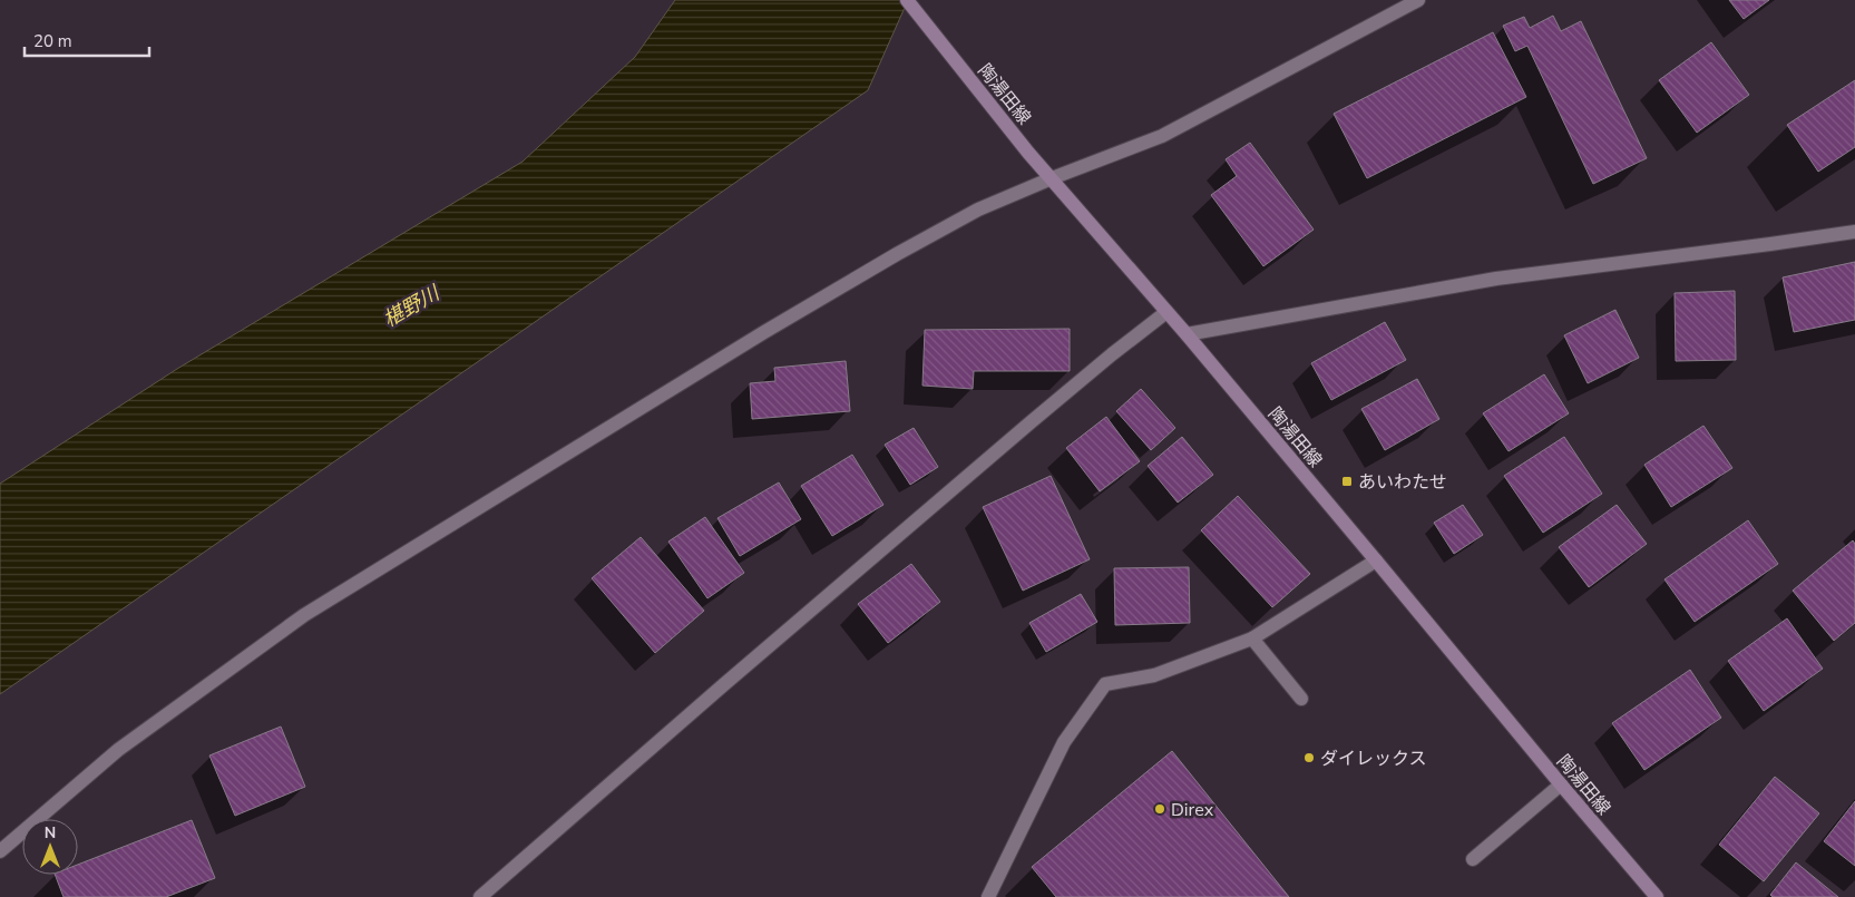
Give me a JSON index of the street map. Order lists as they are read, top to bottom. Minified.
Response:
{"streets":{"main road":["陶湯田線"]},"water":["椹野川"],"places":{"transit":["あいわたせ"],"other":["ダイレックス","Direx"]},"scale_bar":"20 m","north":"top"}
